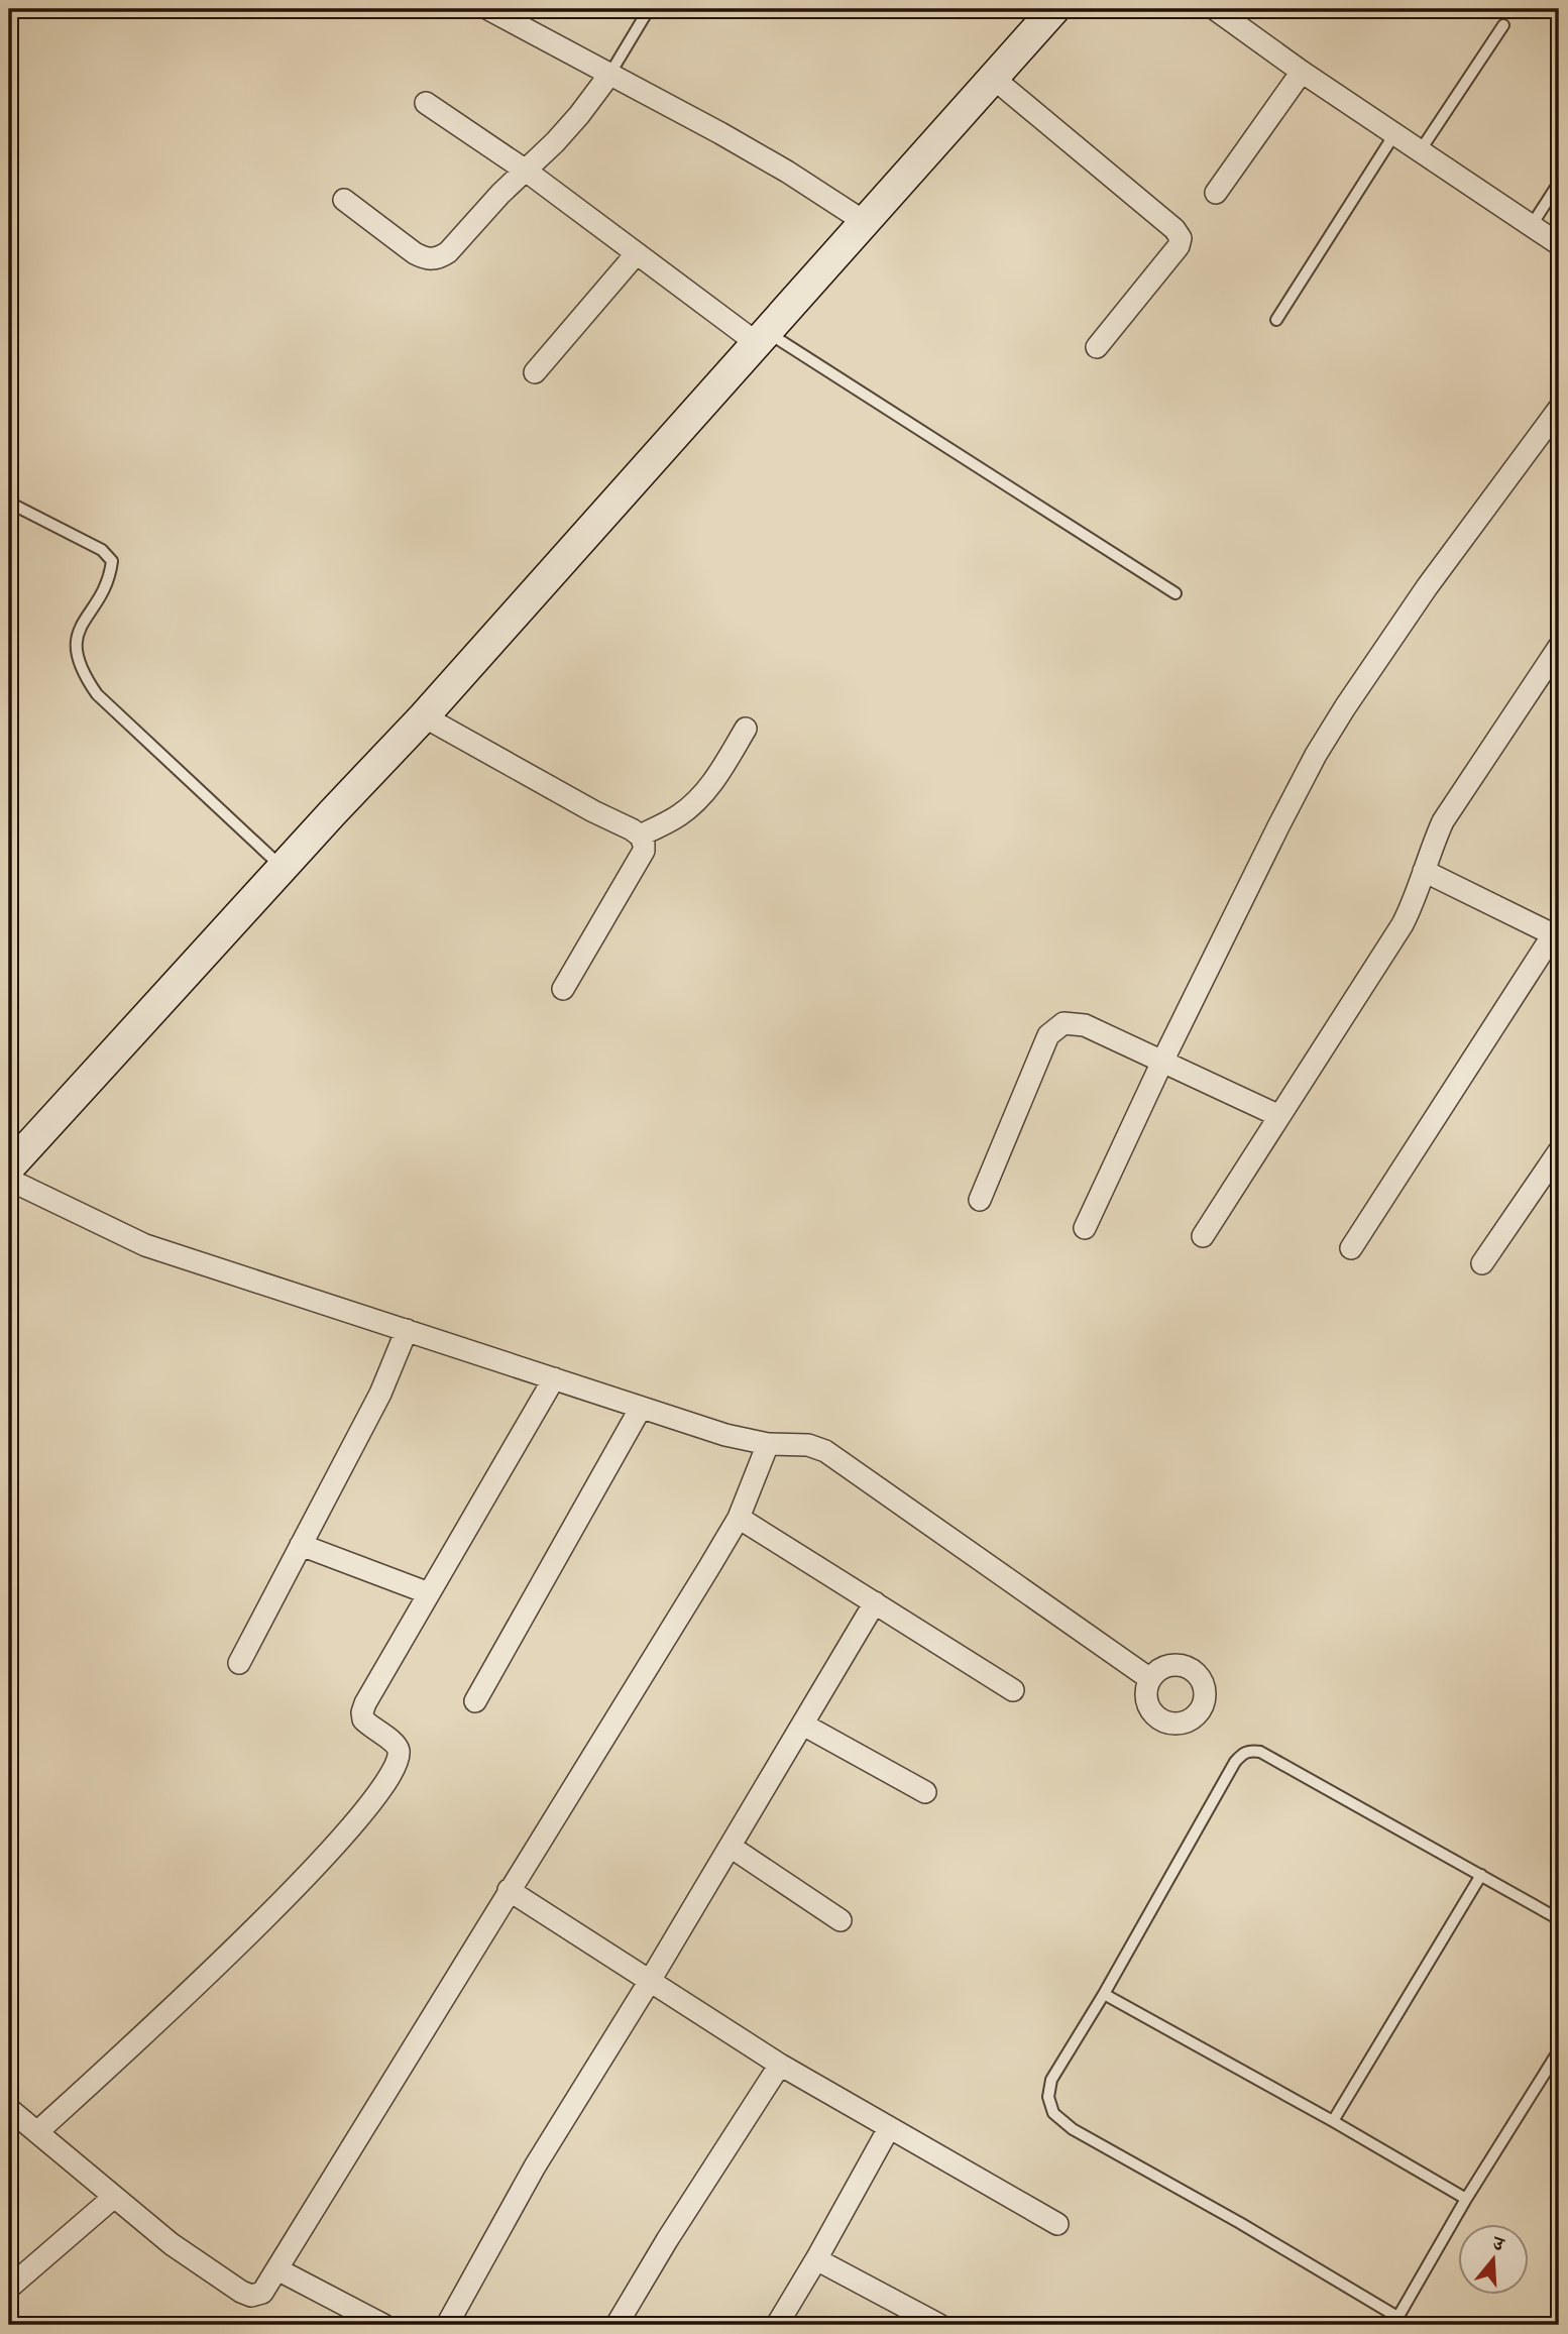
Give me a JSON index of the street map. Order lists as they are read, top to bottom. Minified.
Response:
{"north":"top"}
